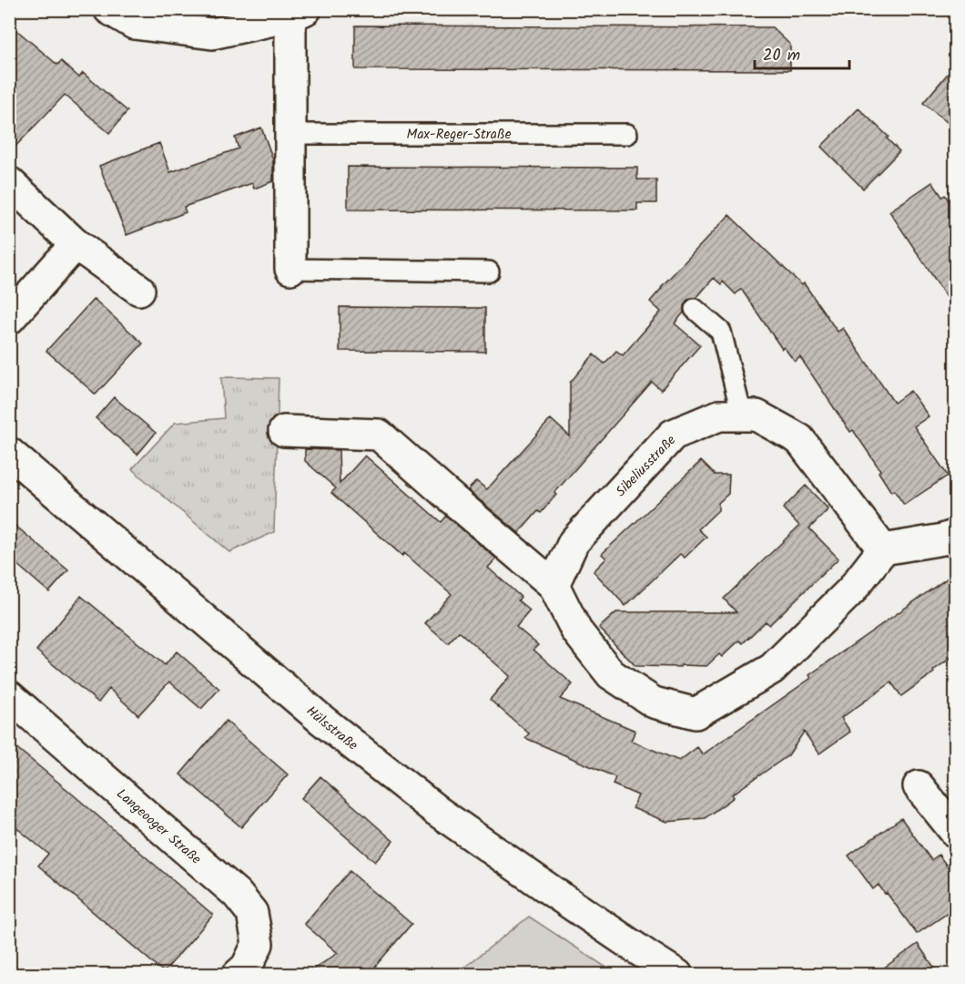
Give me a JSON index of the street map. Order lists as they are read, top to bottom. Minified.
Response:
{"streets":{"street":["Sibeliusstraße","Hülsstraße","Langeooger Straße"],"lane":["Max-Reger-Straße"]},"scale_bar":"20 m"}
